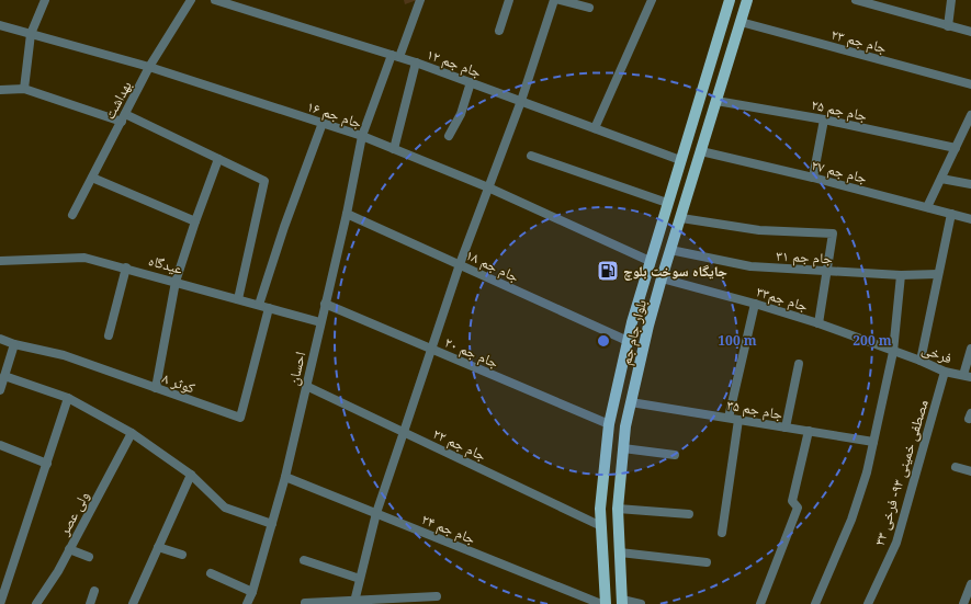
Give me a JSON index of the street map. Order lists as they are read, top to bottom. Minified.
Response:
{"streets":{"main road":["بلوار جام جم"],"street":["جام جم ۲۳","جام جم ۱۲","بهداشت","جام جم ۲۵","جام جم ۱۶","جام جم ۲۷","جام جم ۳۱","عیدگاه","جام جم ۱۸","جام جم۳۳","جام جم ۲۰","فرخی","احسان","کوثر ۸","جام جم ۳۵","جام جم ۲۲","مصطفی خمینی ۹۳- فرخی ۳۳","ولی عصر","جام جم ۲۴"]},"crossings":[["جام جم ۲۳","بلوار جام جم"],["جام جم ۱۲","بلوار جام جم"],["جام جم ۱۲","احسان"],["بهداشت","جام جم ۱۶"],["جام جم ۲۵","بلوار جام جم"],["جام جم ۱۶","بلوار جام جم"],["جام جم ۱۶","احسان"],["جام جم ۲۷","بلوار جام جم"],["جام جم ۳۱","بلوار جام جم"],["عیدگاه","احسان"],["عیدگاه","کوثر ۸"],["جام جم ۱۸","بلوار جام جم"],["جام جم ۱۸","احسان"],["جام جم۳۳","بلوار جام جم"],["جام جم۳۳","فرخی"],["بلوار جام جم","جام جم ۲۰"],["بلوار جام جم","جام جم ۳۵"],["بلوار جام جم","جام جم ۲۲"],["جام جم ۲۰","احسان"],["فرخی","مصطفی خمینی ۹۳- فرخی ۳۳"],["احسان","جام جم ۲۲"],["احسان","جام جم ۲۴"]],"places":{"fuel station":["جایگاه سوخت بلوچ"]},"rings":["100 m","200 m"]}
